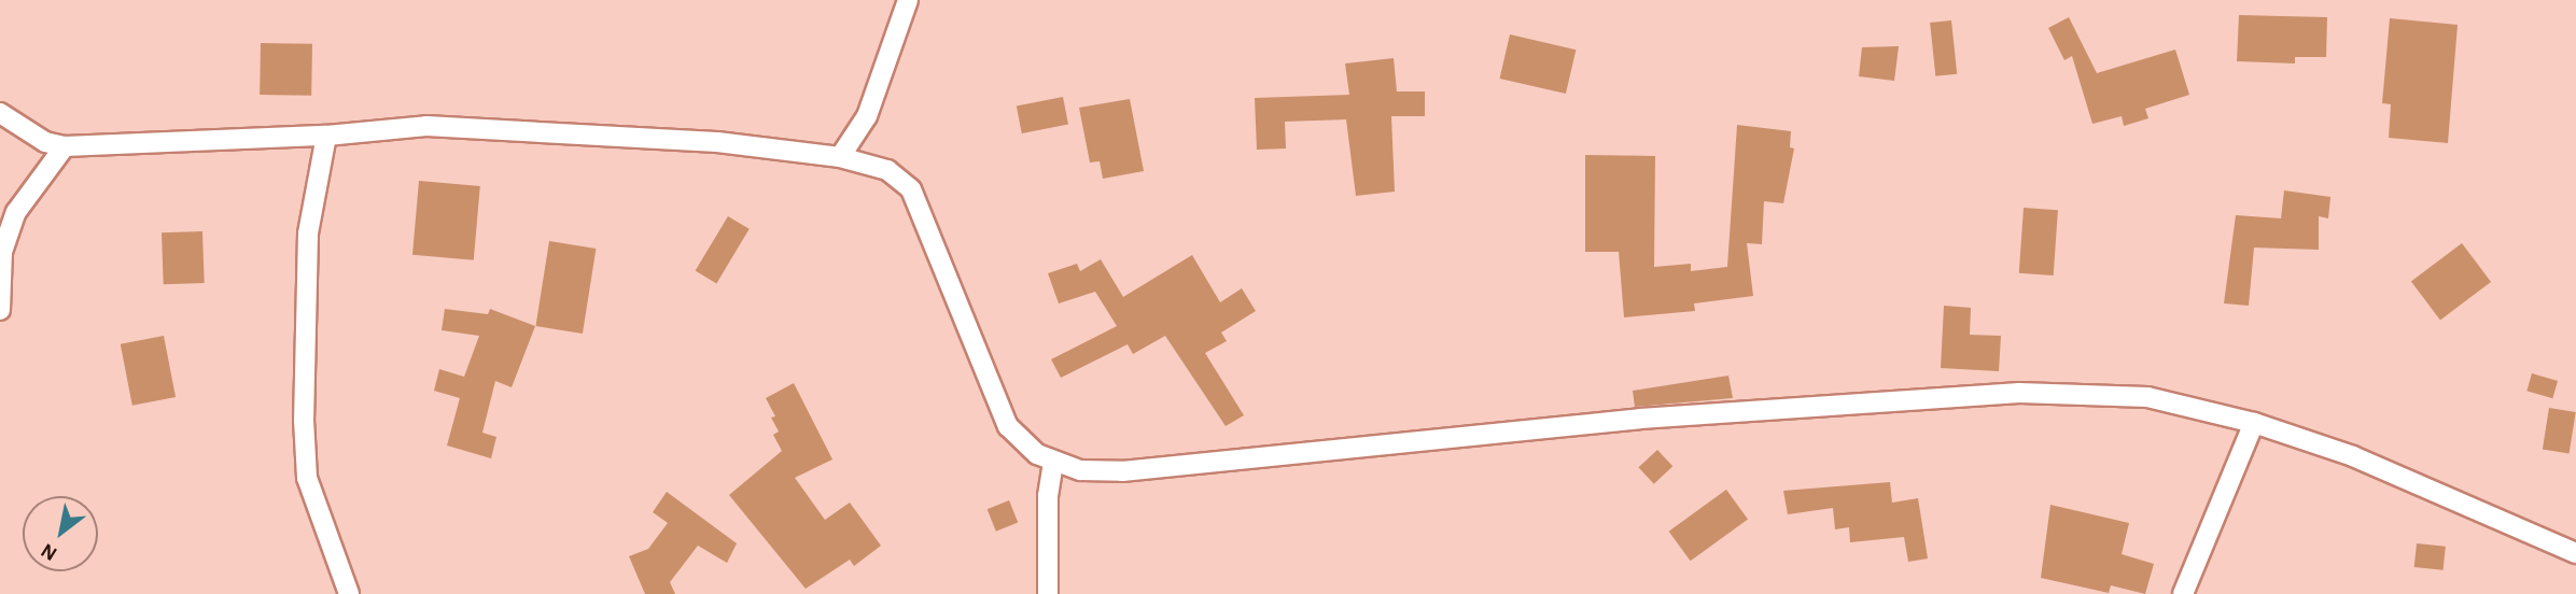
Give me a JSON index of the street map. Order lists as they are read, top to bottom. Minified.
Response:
{"north":"bottom left"}
